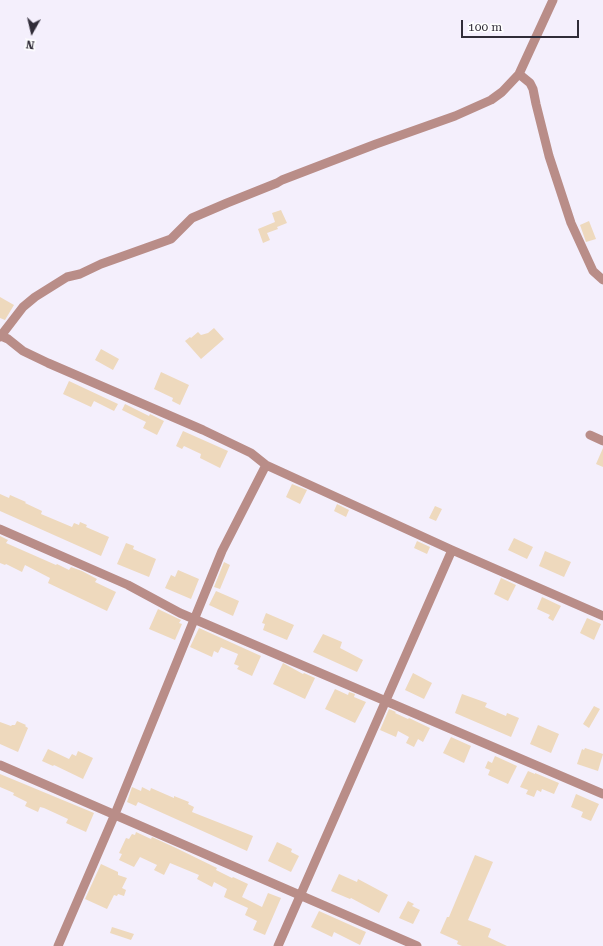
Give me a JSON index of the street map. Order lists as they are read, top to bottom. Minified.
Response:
{"scale_bar":"100 m","north":"bottom"}
